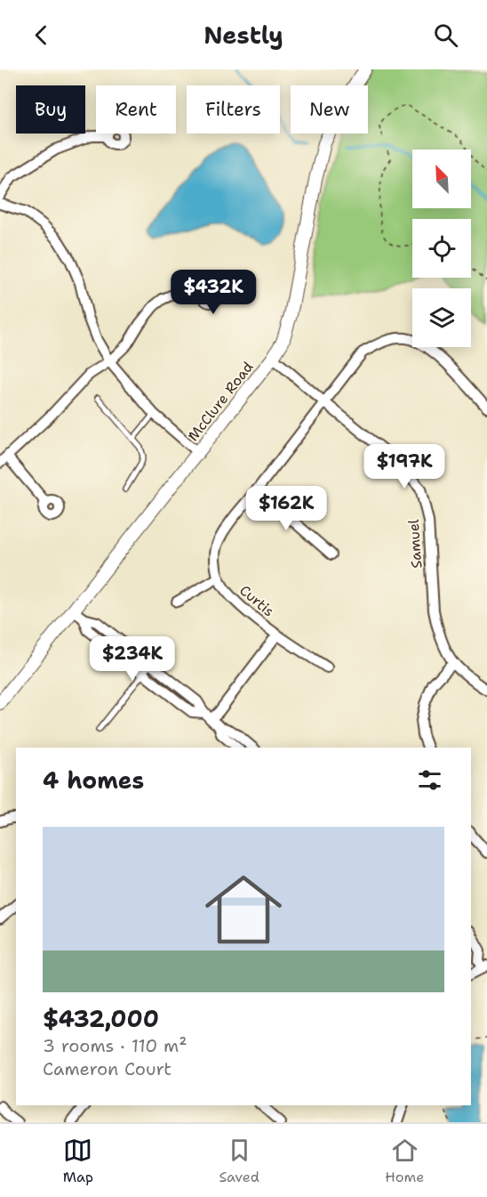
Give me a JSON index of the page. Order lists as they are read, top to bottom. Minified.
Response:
{"streets":{"street":["McClure Road","Samuel","Curtis"]},"crossings":[["McClure Road","Samuel"]],"north":"top left","page":{"header":"Nestly","chip":["Buy","Rent","Filters","New"],"price":["$432K","$197K","$162K","$234K"],"heading":"4 homes","list":[{"name":"$432,000","note":"3 rooms · 110 m² · Cameron Court"}],"tabs":["Map","Saved","Home"]}}
